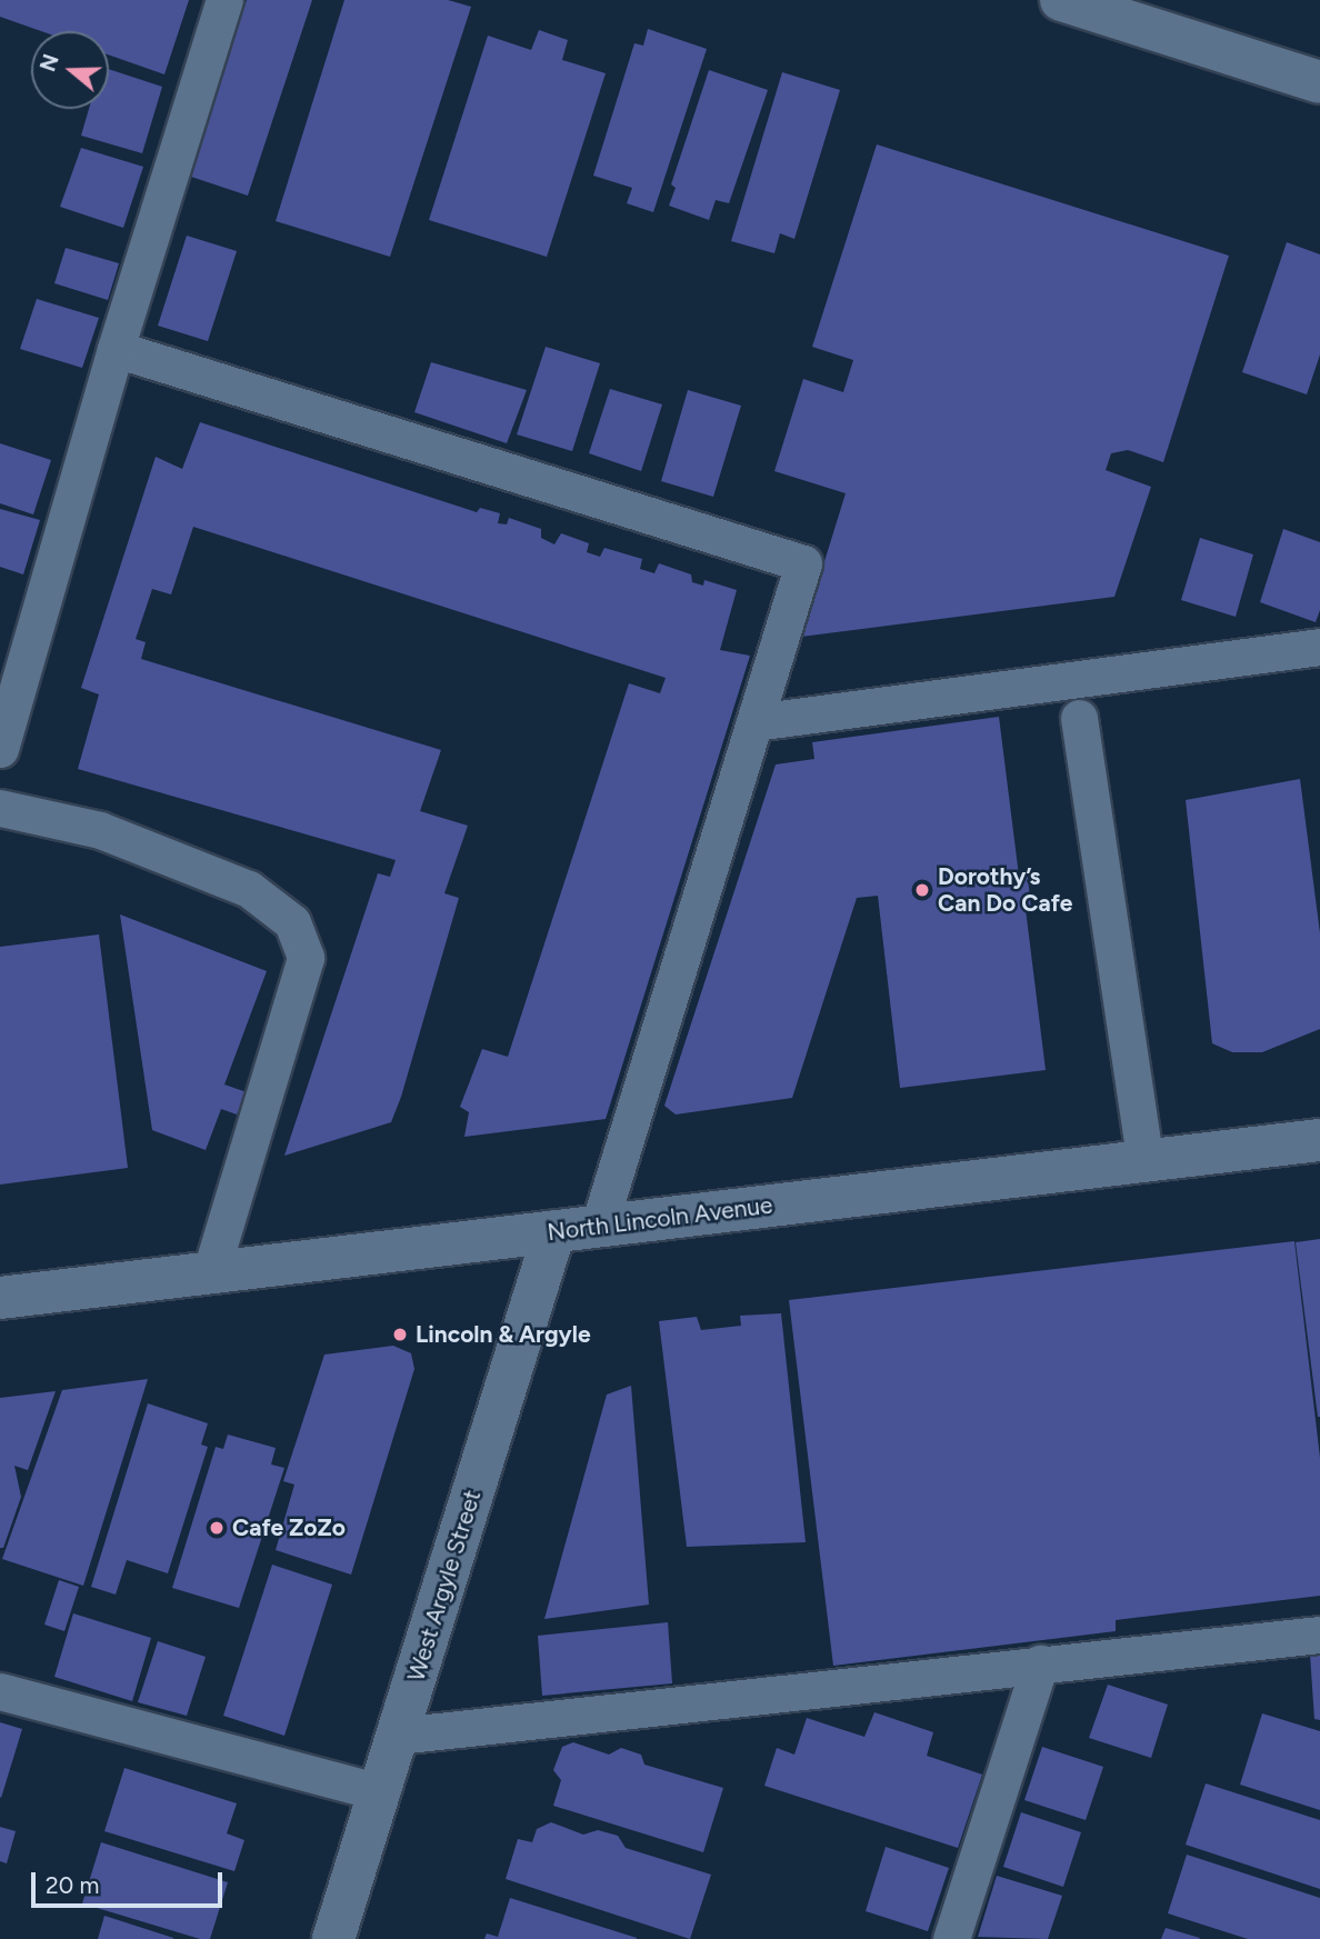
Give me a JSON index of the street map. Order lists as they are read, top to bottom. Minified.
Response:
{"streets":{"main road":["North Lincoln Avenue","West Argyle Street"]},"crossings":[["North Lincoln Avenue","West Argyle Street"]],"places":["Dorothy’s Can Do Cafe","Lincoln & Argyle","Cafe ZoZo"],"scale_bar":"20 m","north":"left"}
